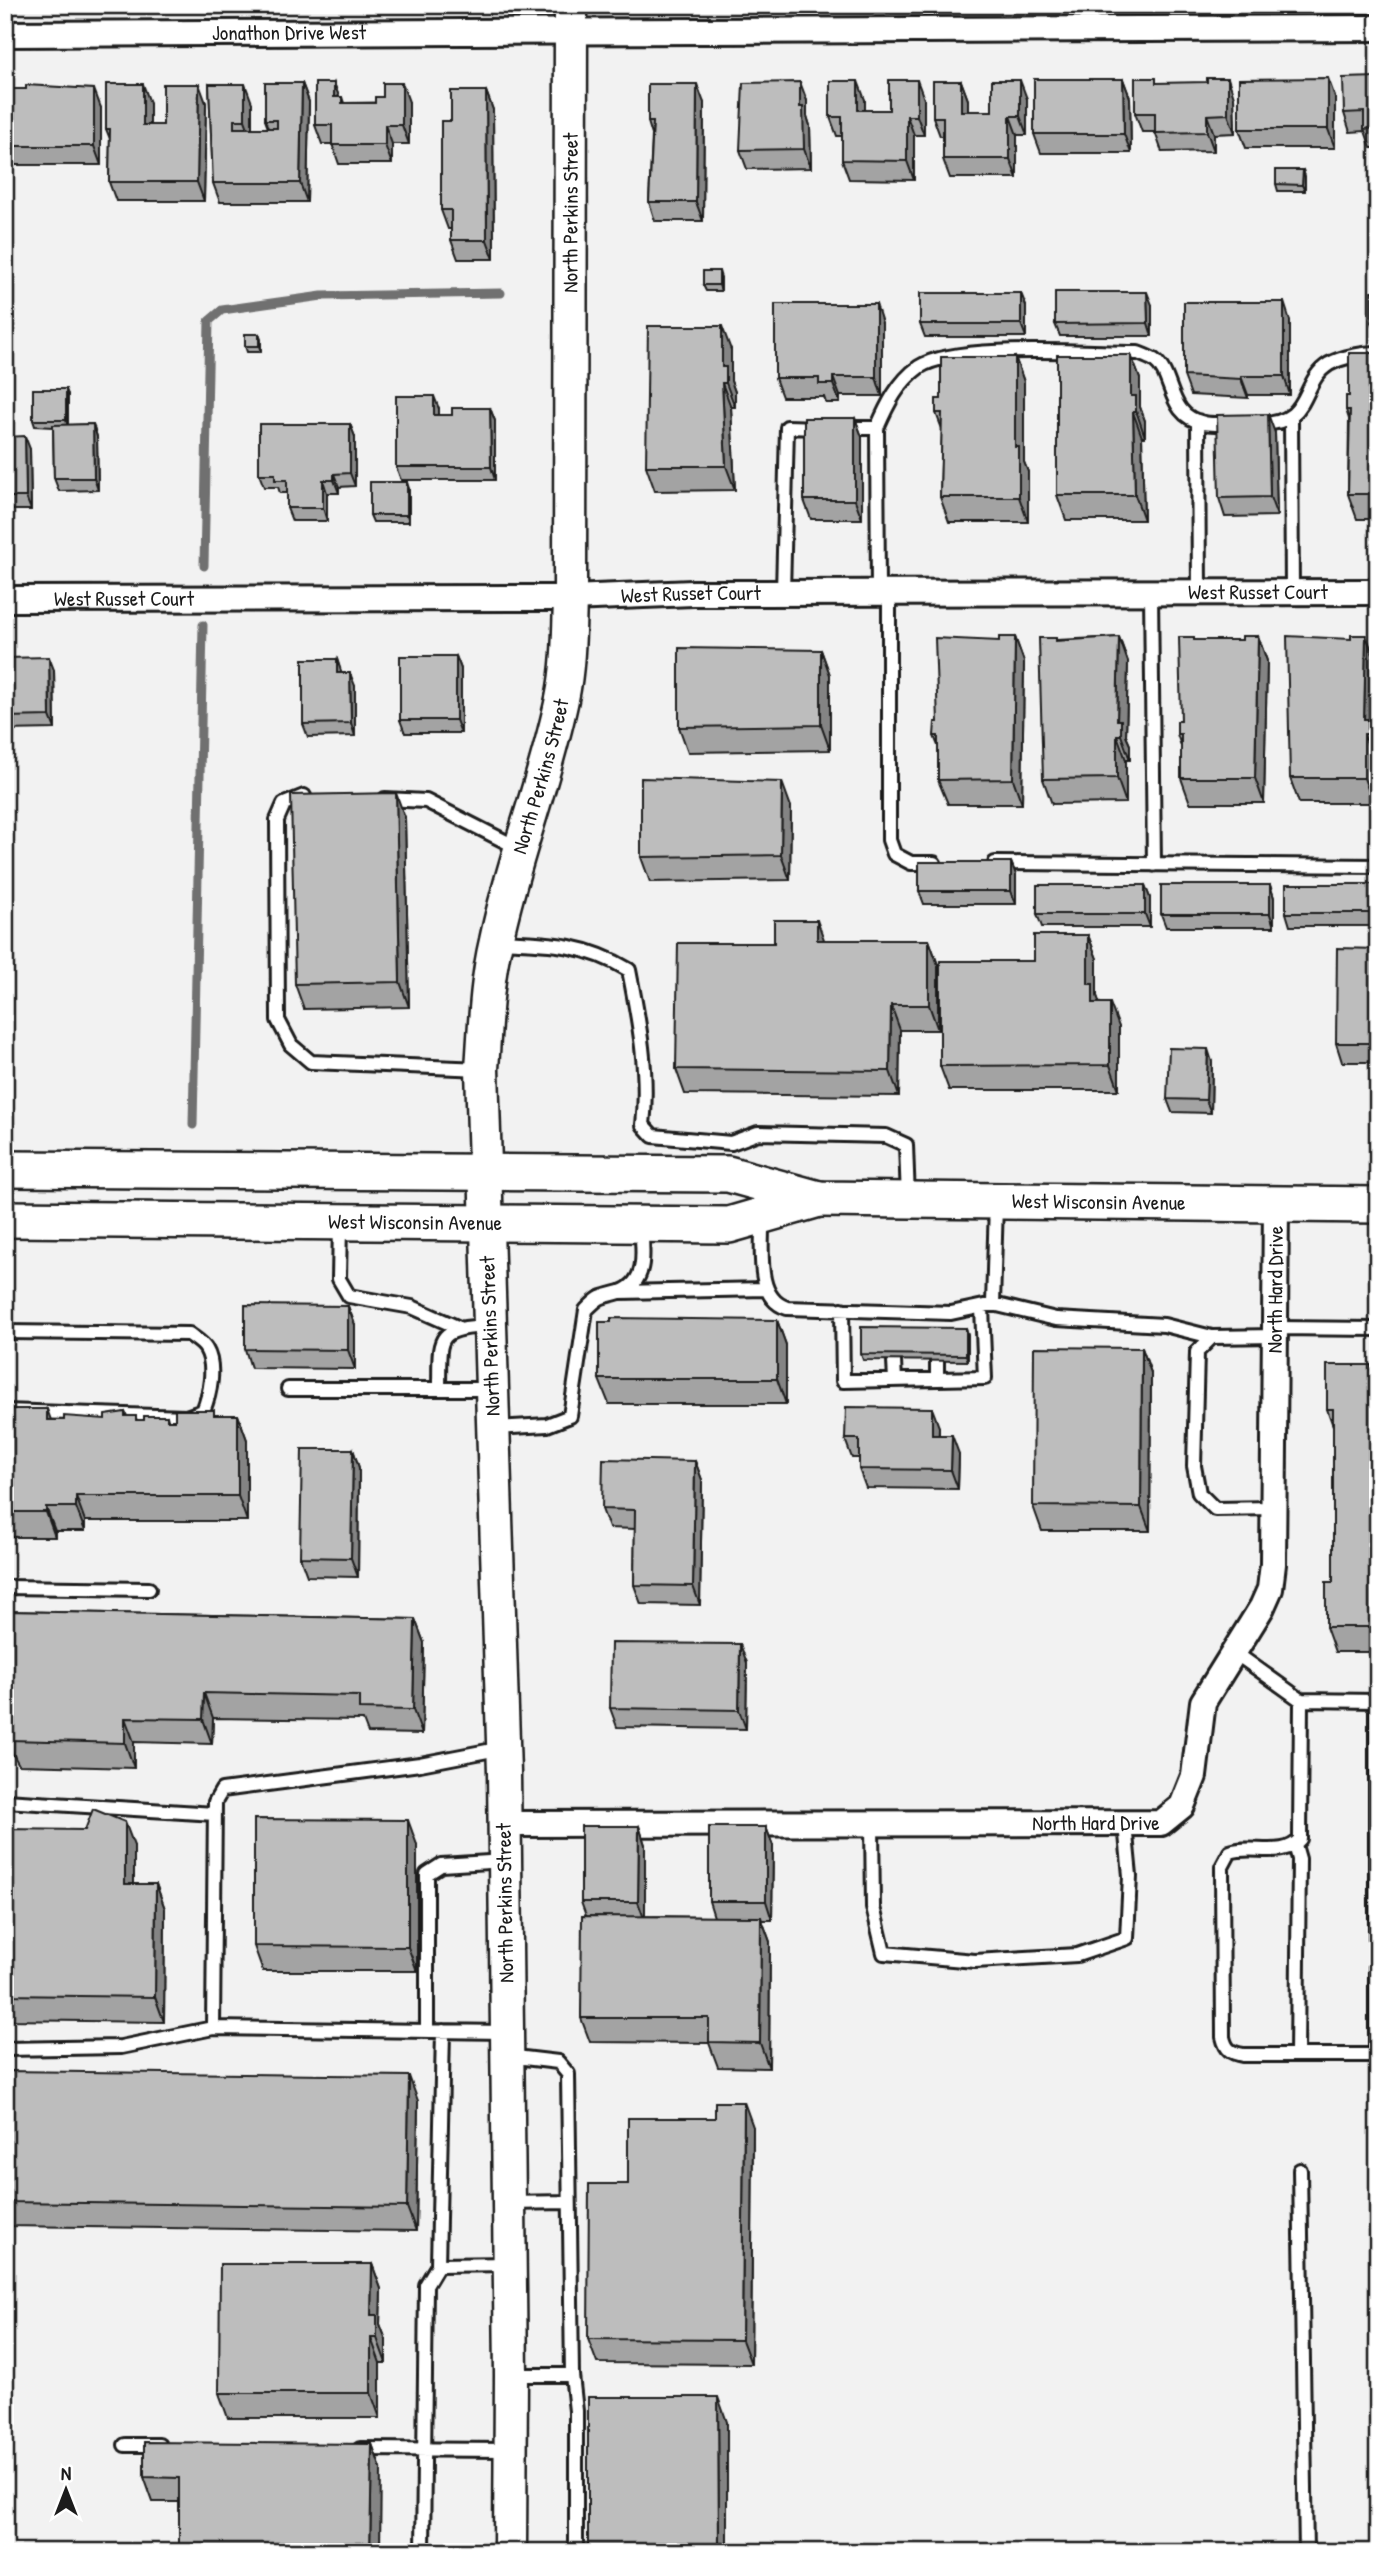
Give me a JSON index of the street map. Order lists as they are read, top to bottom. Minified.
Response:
{"streets":{"main road":["West Wisconsin Avenue"],"street":["Jonathon Drive West","North Perkins Street","West Russet Court","North Hard Drive"]},"crossings":[["Jonathon Drive West","North Perkins Street"],["North Perkins Street","West Russet Court"],["North Perkins Street","West Wisconsin Avenue"],["North Perkins Street","North Hard Drive"],["West Wisconsin Avenue","North Hard Drive"]],"north":"top"}
